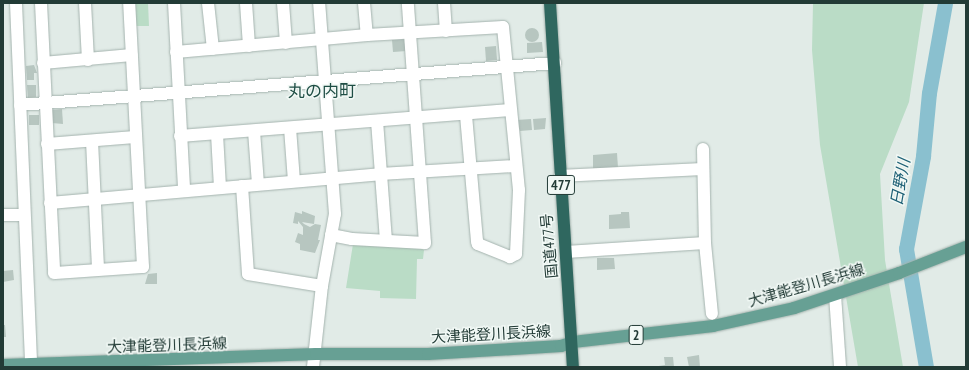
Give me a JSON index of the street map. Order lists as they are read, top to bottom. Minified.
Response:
{"streets":{"highway":["477","国道477号"],"main road":["大津能登川長浜線","2"]},"crossings":[["国道477号","大津能登川長浜線"]],"districts":["丸の内町"],"water":["日野川"]}
